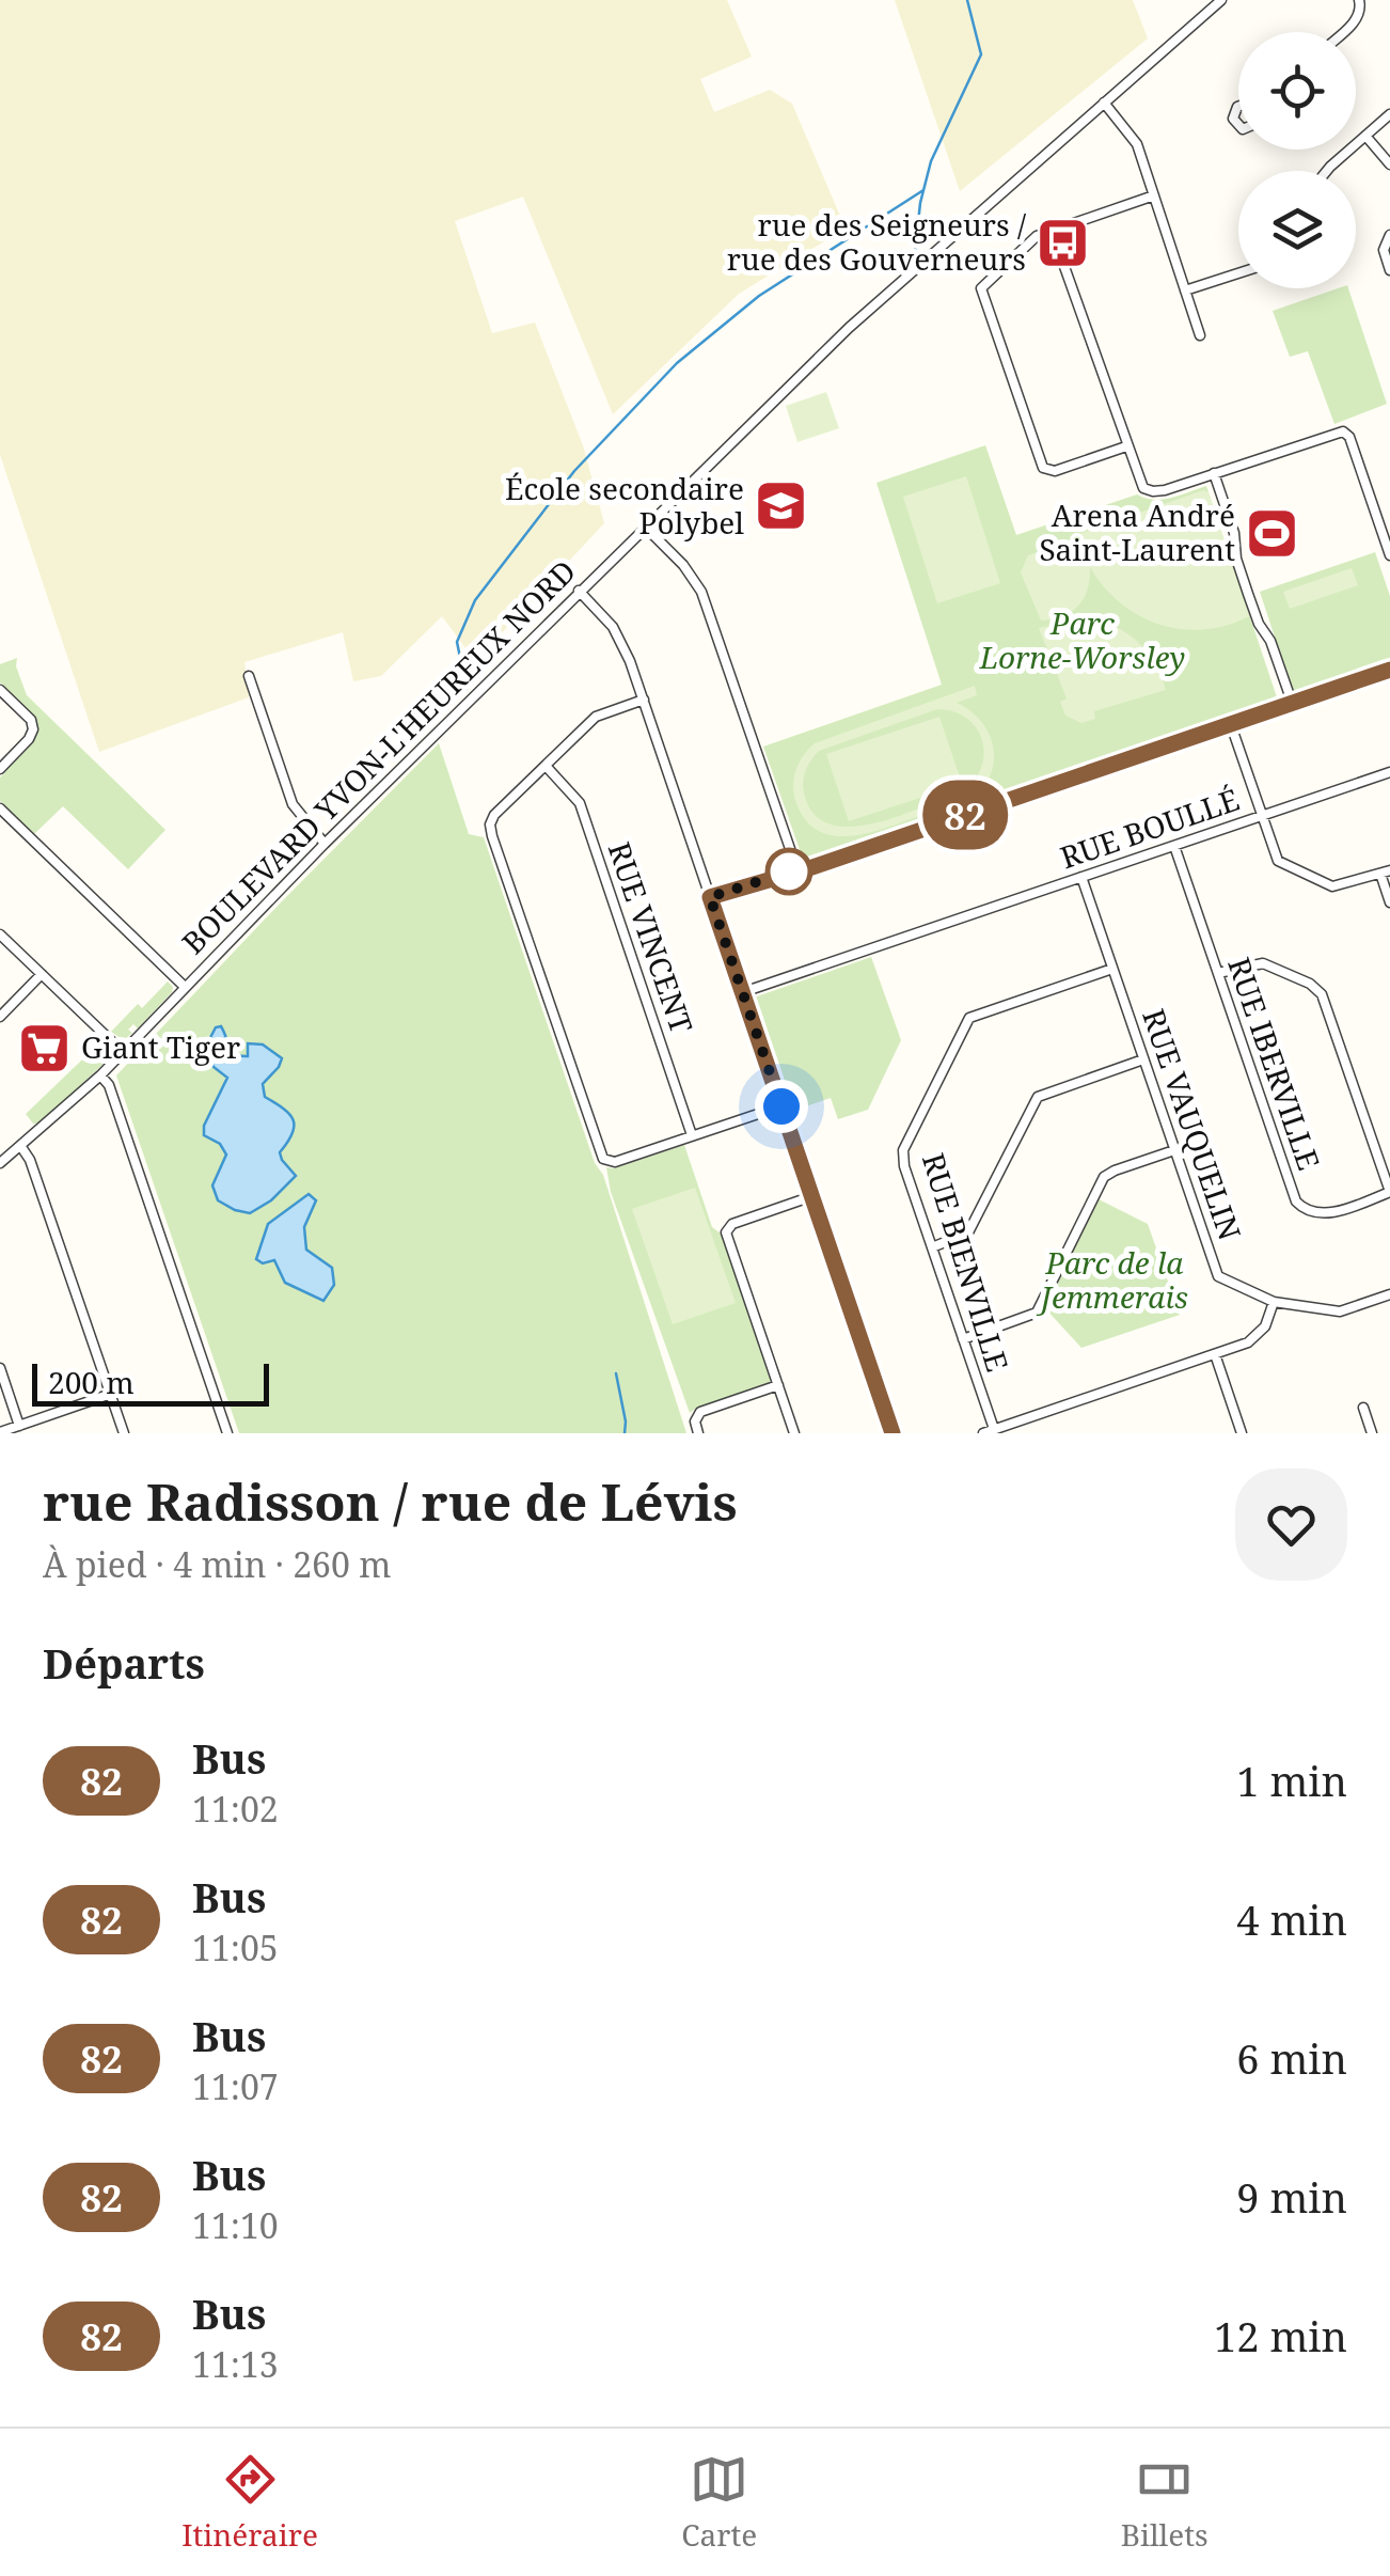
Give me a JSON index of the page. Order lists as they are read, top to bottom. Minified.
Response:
{"streets":{"street":["BOULEVARD YVON-L'HEUREUX NORD","RUE BOULLÉ","RUE VINCENT","RUE IBERVILLE","RUE VAUQUELIN","RUE BIENVILLE"]},"crossings":[["RUE BOULLÉ","RUE IBERVILLE"],["RUE BOULLÉ","RUE VAUQUELIN"],["RUE VAUQUELIN","RUE BIENVILLE"]],"parks":["Parc Lorne-Worsley","Parc de la Jemmerais"],"places":{"bus stop":["rue des Seigneurs / rue des Gouverneurs"],"school or university":["École secondaire Polybel"],"sports":["Arena André Saint-Laurent"],"supermarket":["Giant Tiger"]},"lines":["bus line 82"],"scale_bar":"200 m","page":{"on_map":"82","scale":"200 m","heading":[["rue Radisson / rue de Lévis","À pied · 4 min · 260 m"],"Départs"],"list":[{"mark":"82","name":"Bus","note":"11:02","value":"1 min"},{"mark":"82","name":"Bus","note":"11:05","value":"4 min"},{"mark":"82","name":"Bus","note":"11:07","value":"6 min"},{"mark":"82","name":"Bus","note":"11:10","value":"9 min"},{"mark":"82","name":"Bus","note":"11:13","value":"12 min"}],"tabs":["Itinéraire","Carte","Billets"]}}
